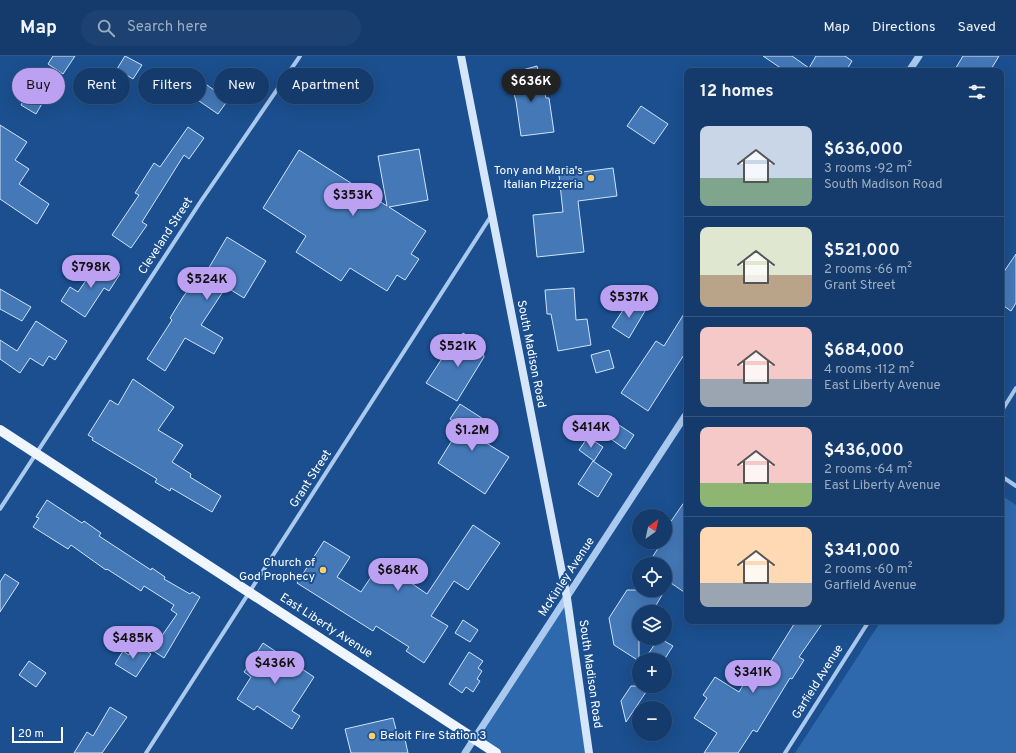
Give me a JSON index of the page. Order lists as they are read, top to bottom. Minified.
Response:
{"streets":{"main road":["South Madison Road","East Liberty Avenue"],"street":["Cleveland Street","Grant Street","McKinley Avenue","Garfield Avenue"]},"crossings":[["Cleveland Street","East Liberty Avenue"],["South Madison Road","Grant Street"],["South Madison Road","McKinley Avenue"],["Grant Street","East Liberty Avenue"],["McKinley Avenue","East Liberty Avenue"]],"places":["Tony and Maria's Italian Pizzeria","Church of God Prophecy","Beloit Fire Station 3"],"scale_bar":"20 m","north":"top right","page":{"header":"Map","search":"Search here","nav":["Map","Directions","Saved"],"chip":["Buy","Rent","Filters","New","Apartment"],"heading":"12 homes","price":["$636K","$353K","$798K","$524K","$537K","$521K","$414K","$1.2M","$684K","$485K","$436K","$341K"],"list":[{"name":"$636,000","note":"3 rooms · 92 m² · South Madison Road"},{"name":"$521,000","note":"2 rooms · 66 m² · Grant Street"},{"name":"$684,000","note":"4 rooms · 112 m² · East Liberty Avenue"},{"name":"$436,000","note":"2 rooms · 64 m² · East Liberty Avenue"},{"name":"$341,000","note":"2 rooms · 60 m² · Garfield Avenue"}],"map_buttons":["+","−"],"scale":"20 m"}}
